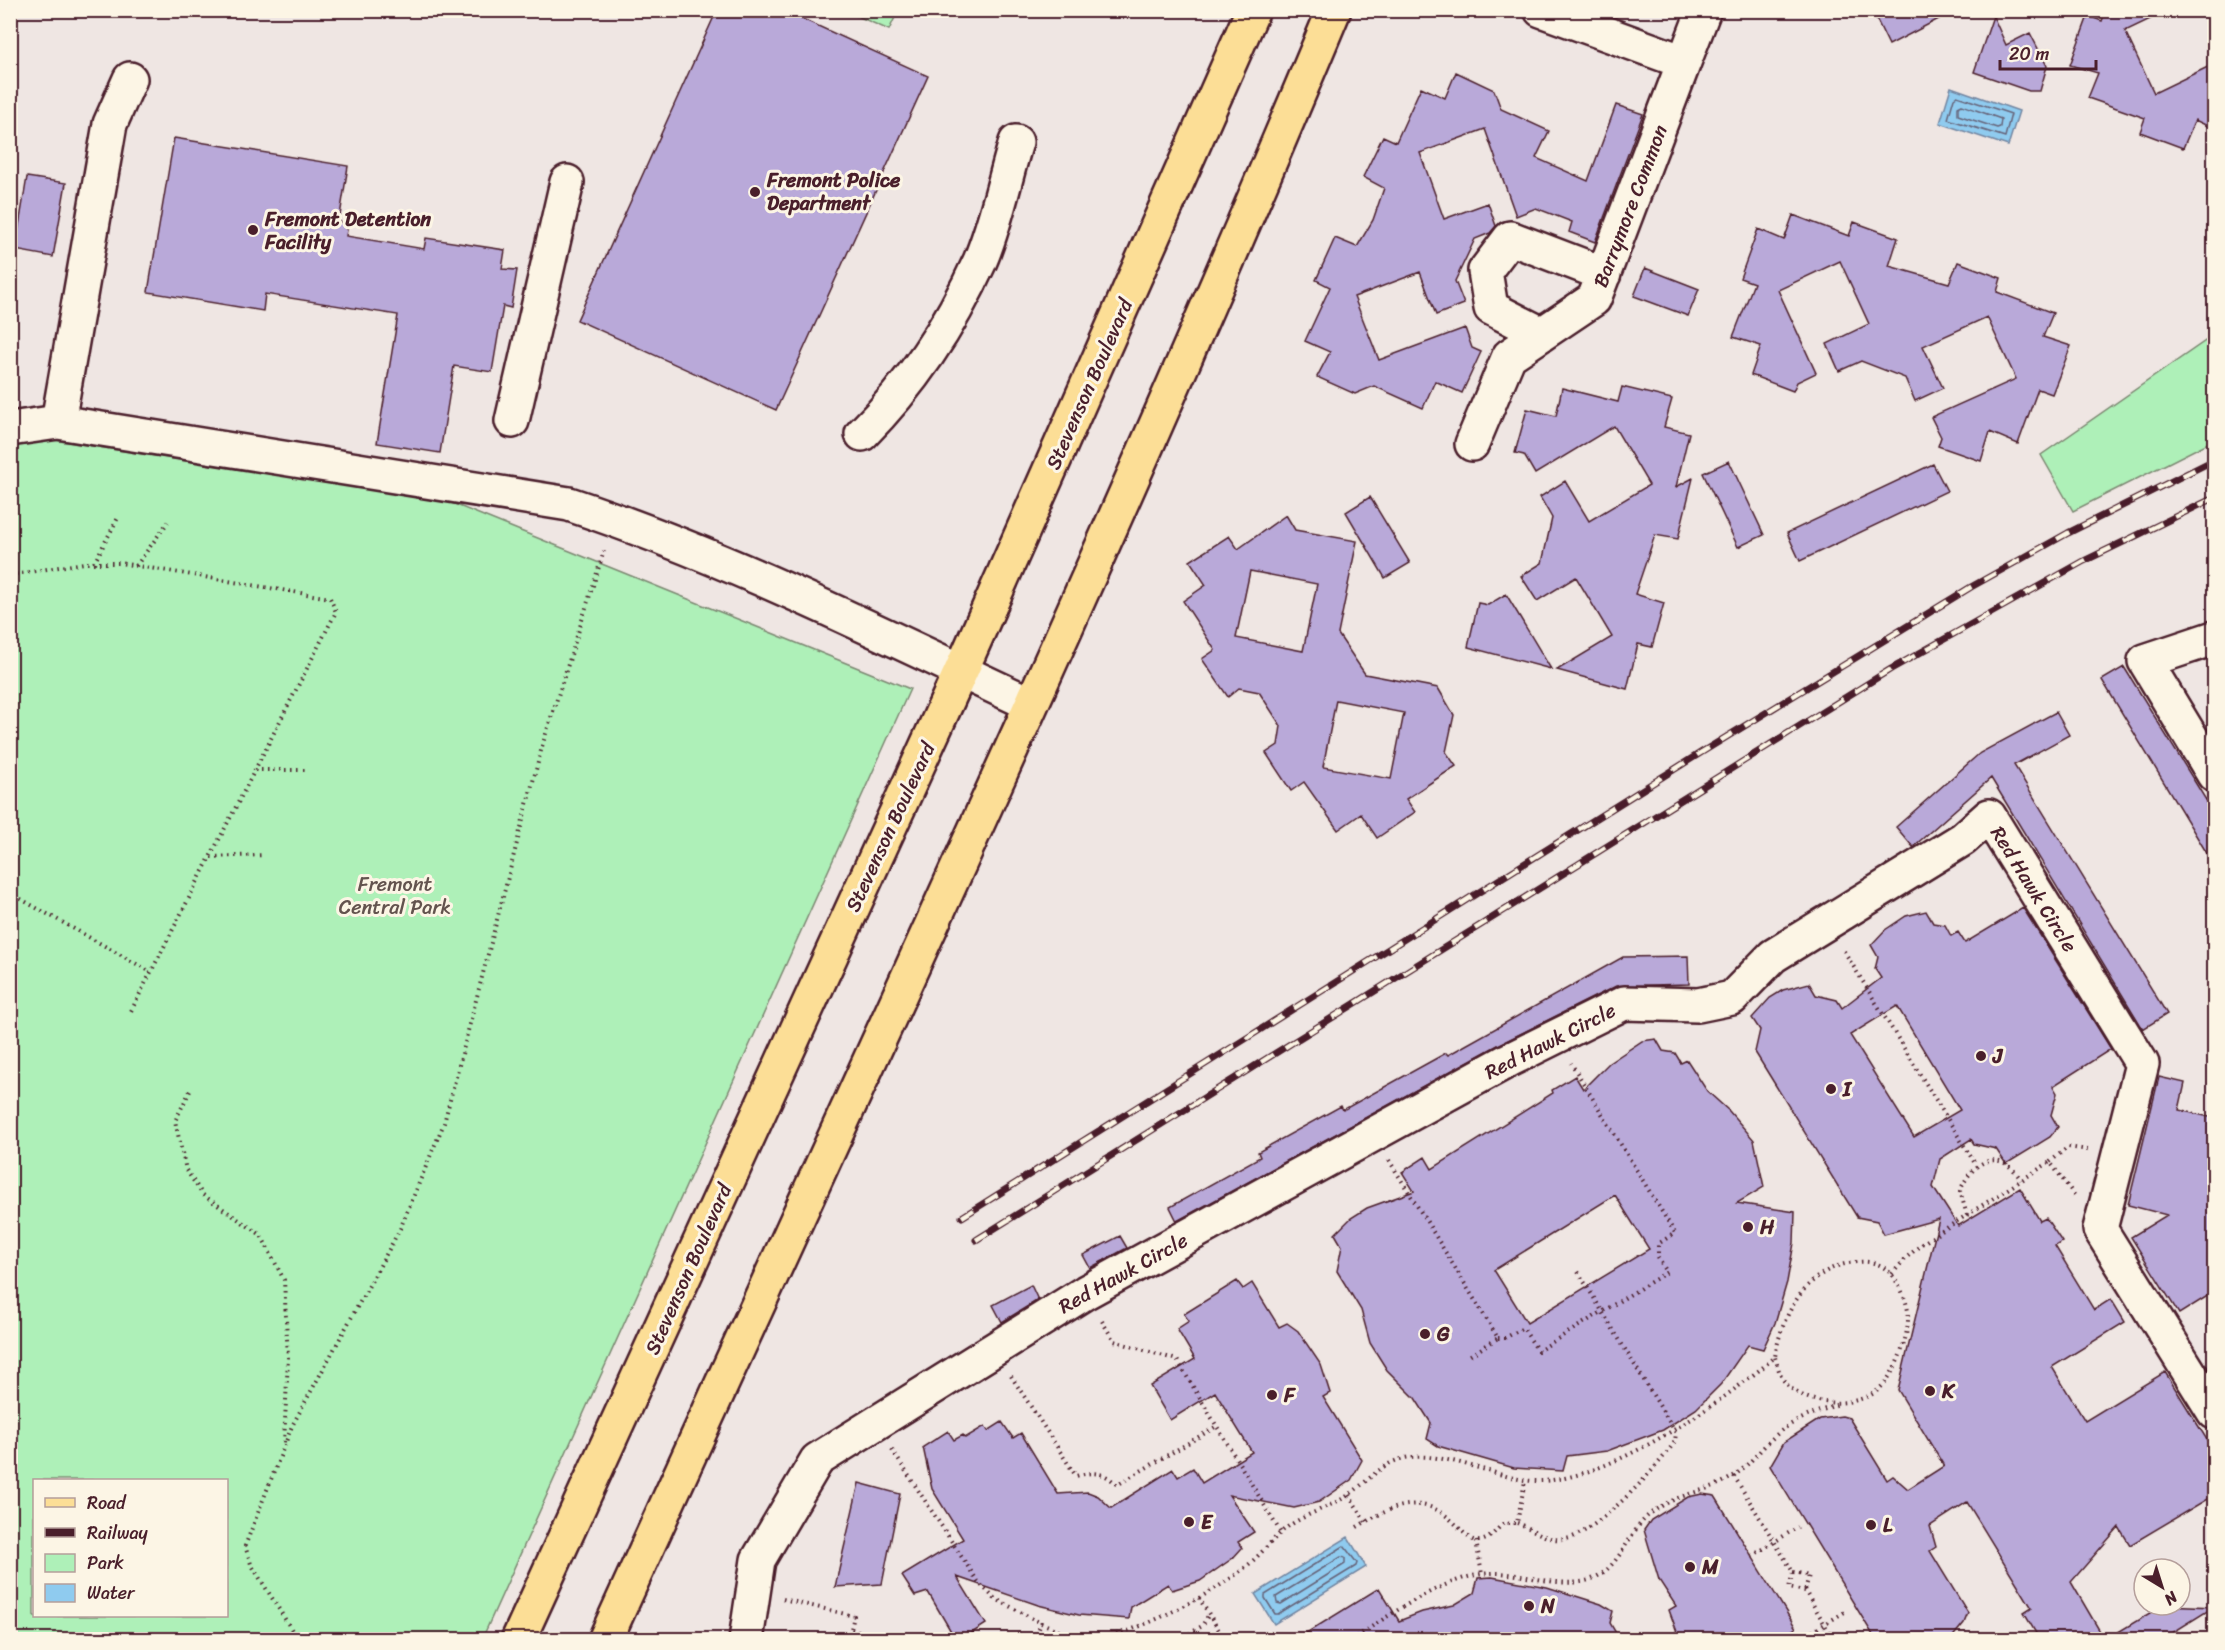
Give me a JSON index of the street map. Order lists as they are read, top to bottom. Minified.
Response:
{"streets":{"main road":["Stevenson Boulevard"],"street":["Barrymore Common","Red Hawk Circle"]},"parks":["Fremont Central Park"],"places":["Fremont Police Department","Fremont Detention Facility","J","I","H","G","K","F","E","L","M","N"],"legend":["Road","Railway","Park","Water"],"scale_bar":"20 m","north":"bottom right"}
